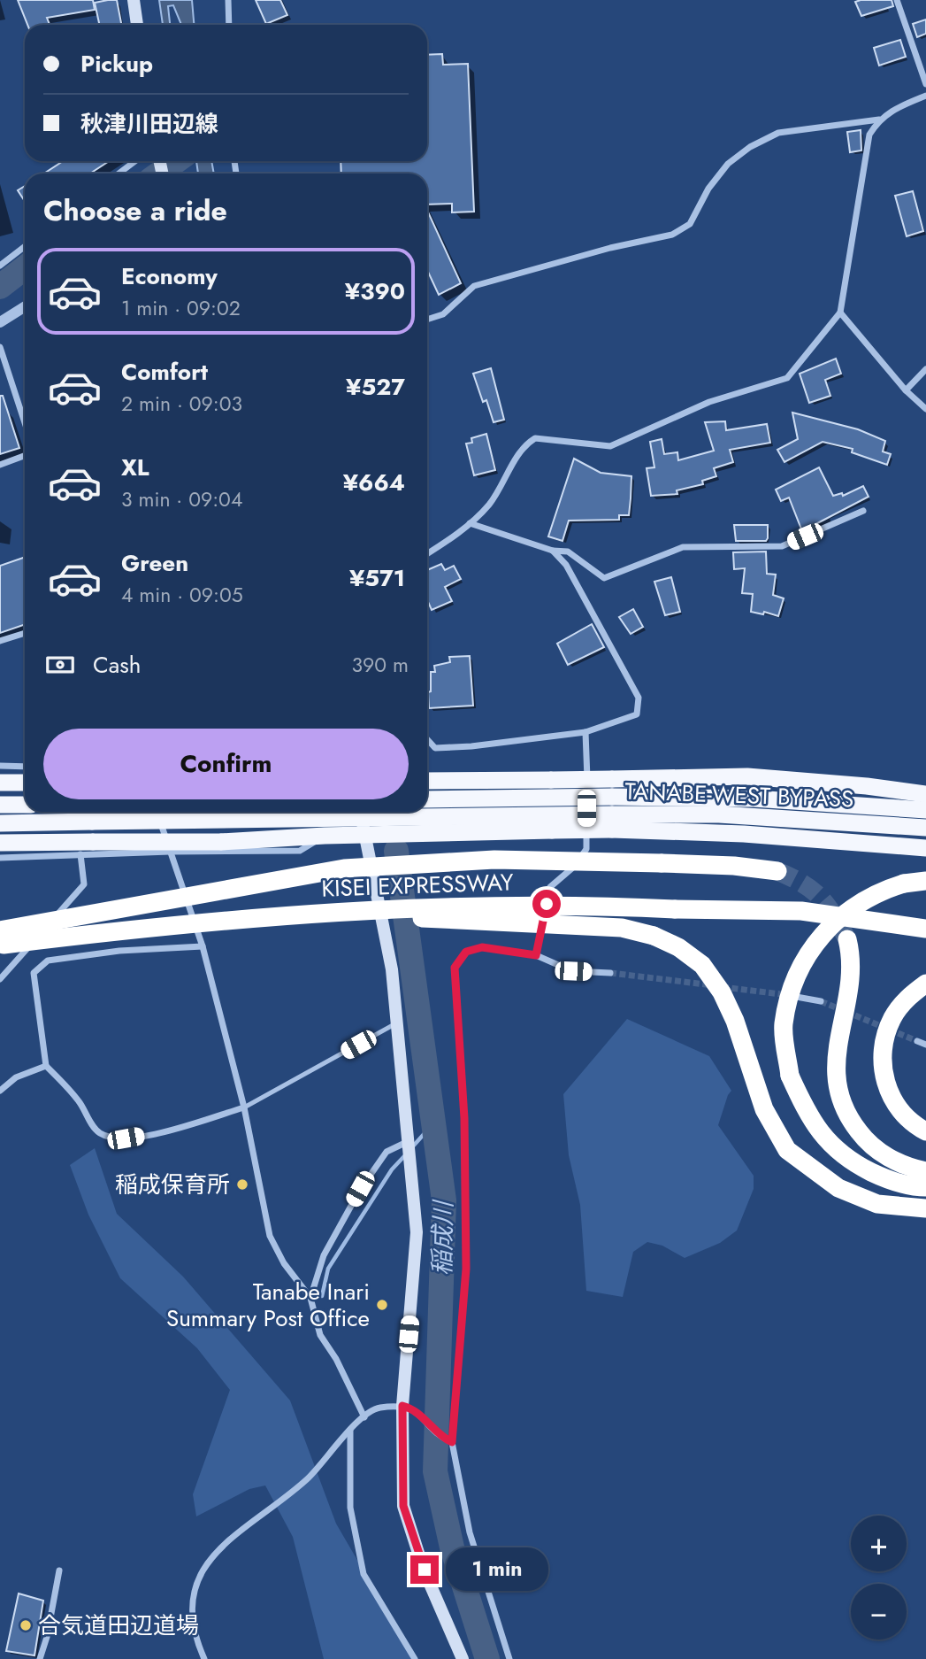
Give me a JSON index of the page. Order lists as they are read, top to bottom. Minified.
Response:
{"streets":{"highway":["TANABE-WEST BYPASS","KISEI EXPRESSWAY"]},"water":["稲成川"],"places":["稲成保育所","Tanabe Inari Summary Post Office","合気道田辺道場"],"page":{"banner":["Pickup","秋津川田辺線"],"heading":"Choose a ride","list":[{"name":"Economy","note":"1 min · 09:02","value":"¥390"},{"name":"Comfort","note":"2 min · 09:03","value":"¥527"},{"name":"XL","note":"3 min · 09:04","value":"¥664"},{"name":"Green","note":"4 min · 09:05","value":"¥571"}],"pay":["Cash","390 m"],"buttons":"Confirm","map_buttons":["+","−"],"bubble":"1 min"}}
